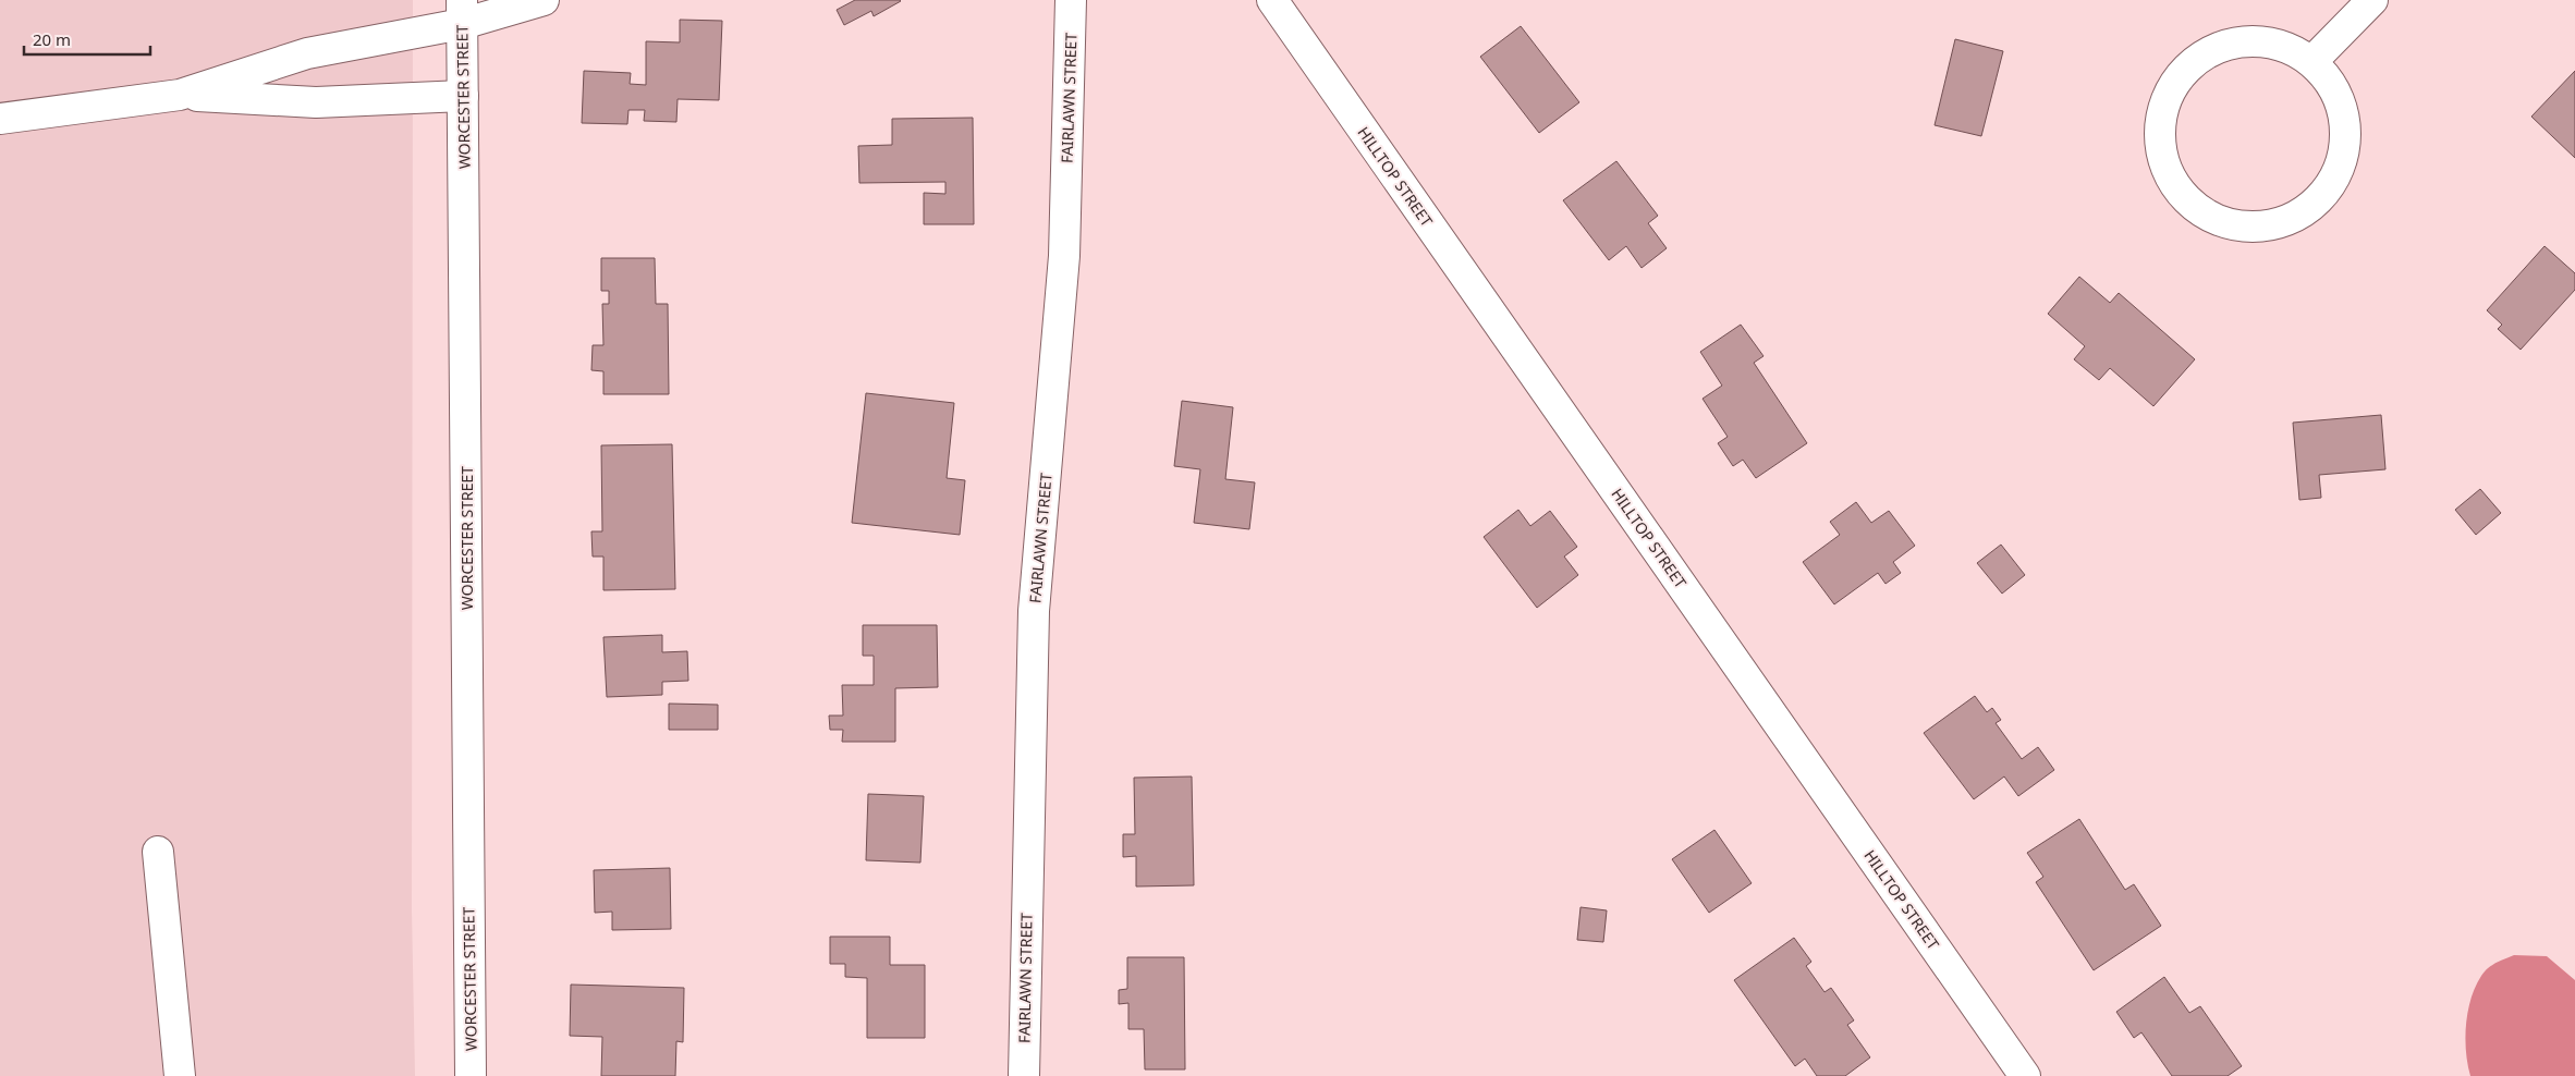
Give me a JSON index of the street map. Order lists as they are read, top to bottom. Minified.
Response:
{"streets":{"street":["WORCESTER STREET","FAIRLAWN STREET","HILLTOP STREET"]},"scale_bar":"20 m"}
